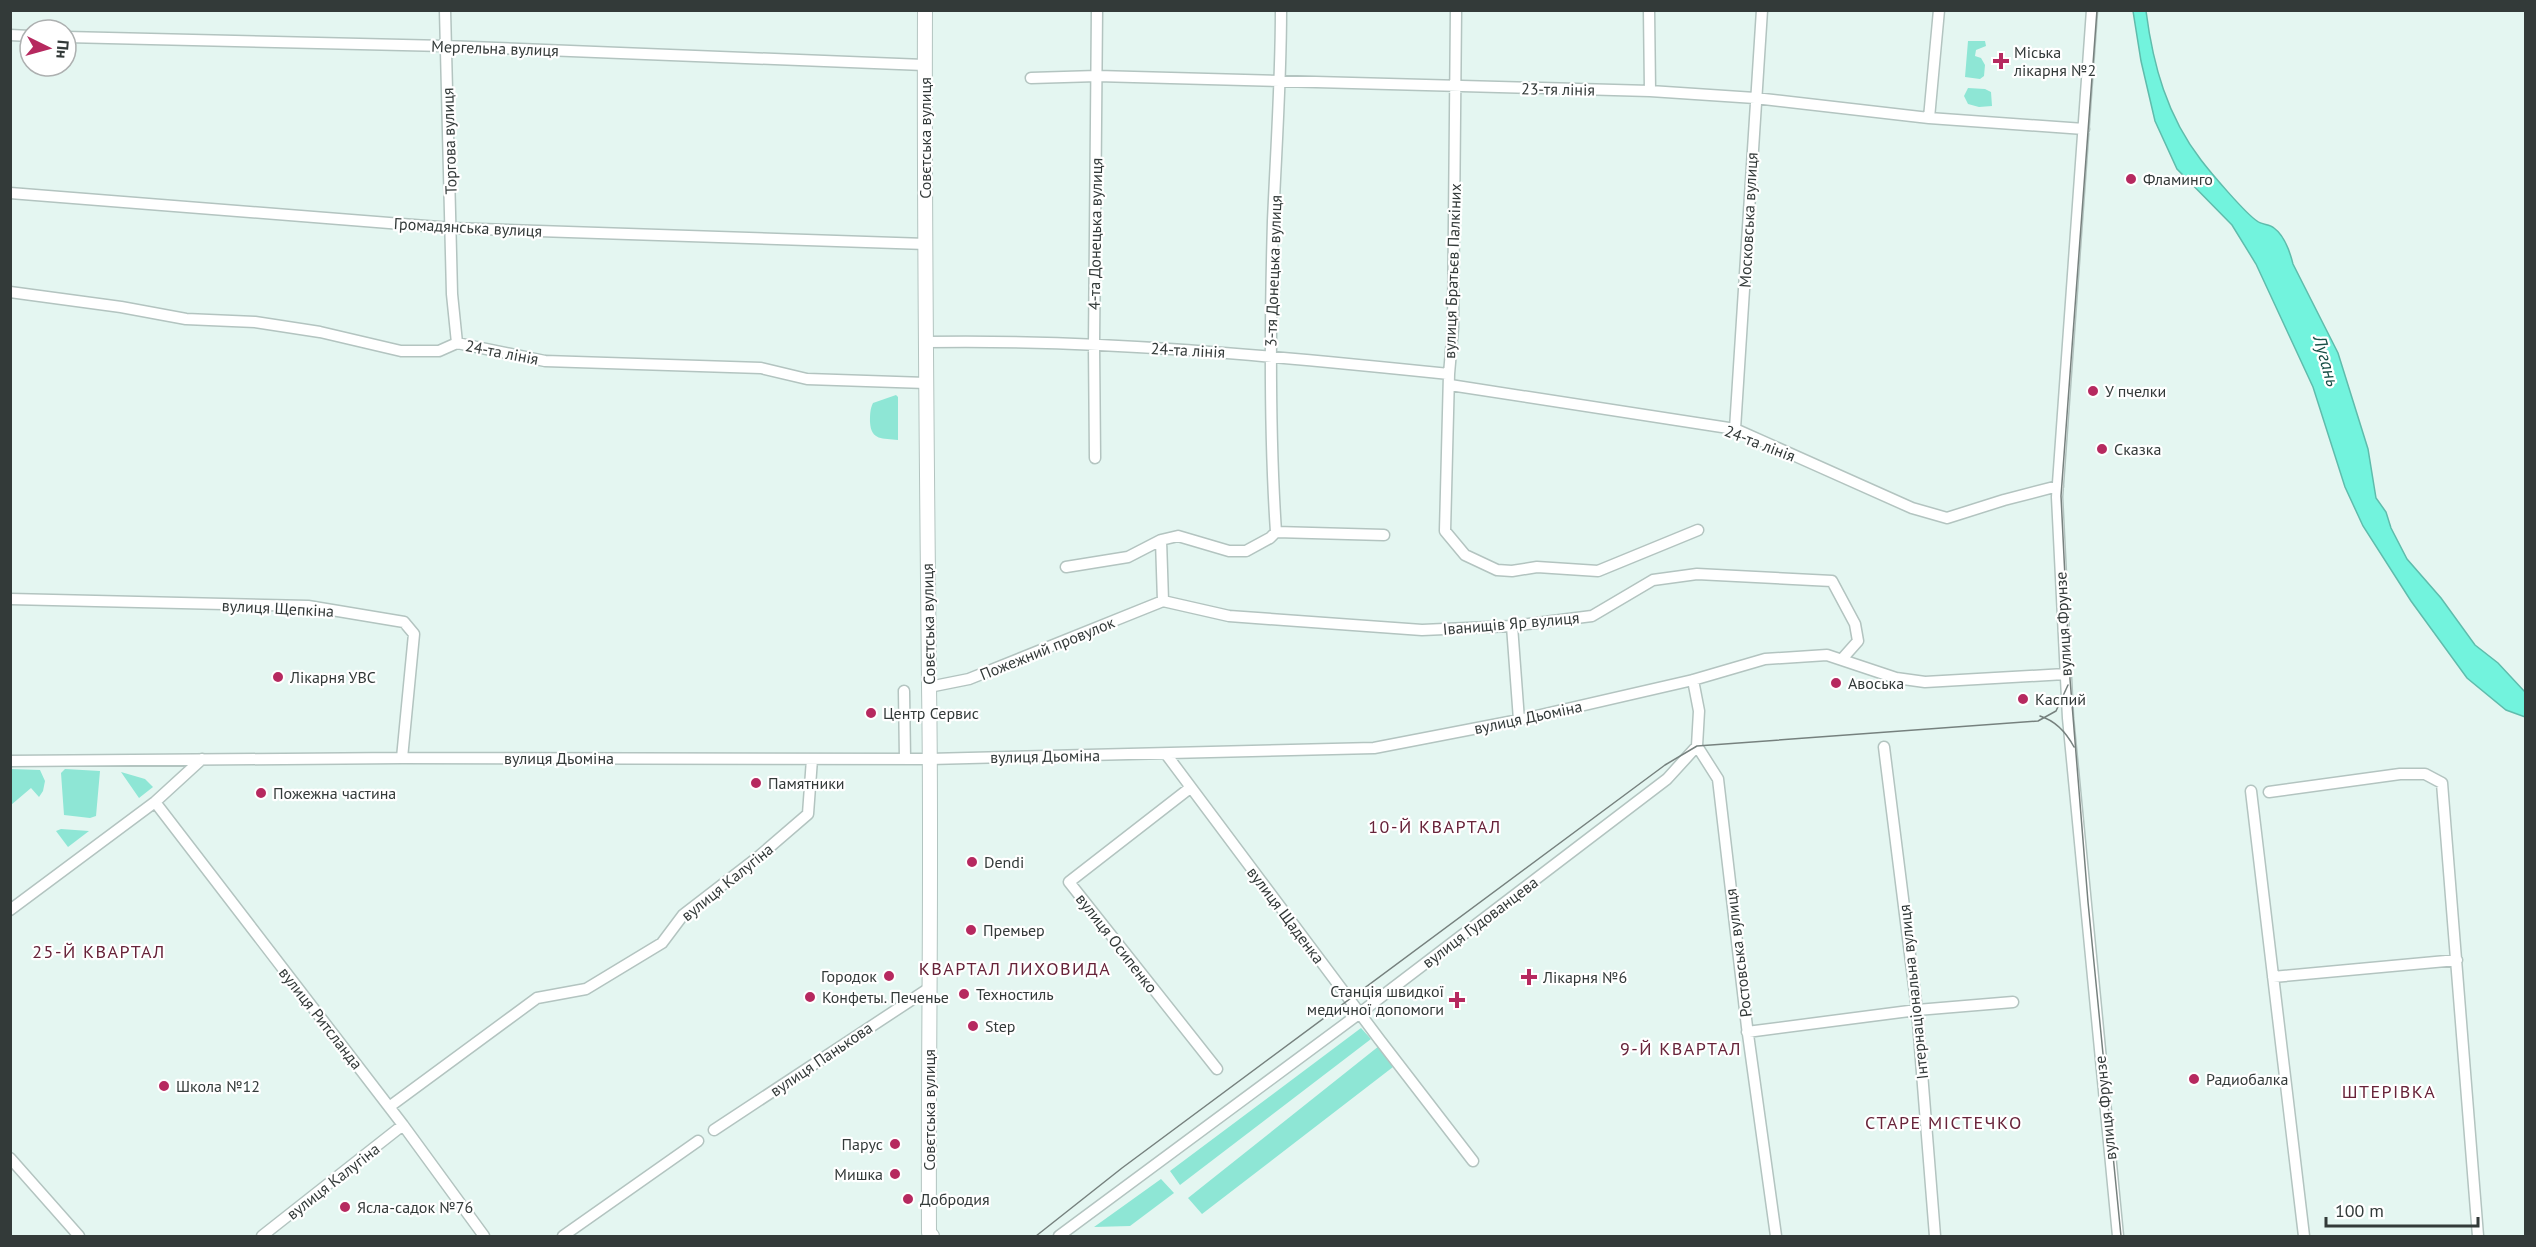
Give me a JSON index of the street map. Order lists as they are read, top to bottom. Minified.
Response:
{"streets":{"main road":["Совєтська вулиця"],"street":["Мергельна вулиця","23-тя лінія","Торгова вулиця","Московська вулиця","Громадянська вулиця","4-та Донецька вулиця","3-тя Донецька вулиця","вулиця Братьєв Палкіних","24-та лінія","вулиця Щепкіна","Іванищів Яр вулиця","вулиця Фрунзе","Пожежний провулок","вулиця Дьоміна","вулиця Калугіна","вулиця Щаденка","вулиця Гудованцева","вулиця Осипенко","Ростовська вулиця","Інтернаціональна вулиця","вулиця Ритсланда","вулиця Панькова"]},"crossings":[["Мергельна вулиця","Совєтська вулиця"],["Мергельна вулиця","Торгова вулиця"],["23-тя лінія","Московська вулиця"],["23-тя лінія","4-та Донецька вулиця"],["23-тя лінія","3-тя Донецька вулиця"],["23-тя лінія","вулиця Братьєв Палкіних"],["23-тя лінія","вулиця Фрунзе"],["Совєтська вулиця","Громадянська вулиця"],["Совєтська вулиця","24-та лінія"],["Совєтська вулиця","Пожежний провулок"],["Совєтська вулиця","вулиця Дьоміна"],["Совєтська вулиця","вулиця Панькова"],["Торгова вулиця","Громадянська вулиця"],["Торгова вулиця","24-та лінія"],["Московська вулиця","24-та лінія"],["4-та Донецька вулиця","24-та лінія"],["3-тя Донецька вулиця","24-та лінія"],["вулиця Братьєв Палкіних","24-та лінія"],["24-та лінія","вулиця Фрунзе"],["вулиця Щепкіна","вулиця Дьоміна"],["Іванищів Яр вулиця","Пожежний провулок"],["Іванищів Яр вулиця","вулиця Дьоміна"],["вулиця Фрунзе","вулиця Дьоміна"],["вулиця Дьоміна","вулиця Калугіна"],["вулиця Дьоміна","вулиця Щаденка"],["вулиця Калугіна","вулиця Ритсланда"],["вулиця Щаденка","вулиця Гудованцева"],["вулиця Щаденка","вулиця Осипенко"],["вулиця Гудованцева","Ростовська вулиця"]],"districts":["10-Й КВАРТАЛ","25-Й КВАРТАЛ","КВАРТАЛ ЛИХОВИДА","9-Й КВАРТАЛ","ШТЕРІВКА","СТАРЕ МІСТЕЧКО"],"water":["Лугань"],"places":{"health":["Міська лікарня №2","Лікарня №6","Станція швидкої медичної допомоги"],"other":["Фламинго","У пчелки","Сказка","Лікарня УВС","Авоська","Каспий","Центр Сервис","Памятники","Пожежна частина","Dendi","Премьер","Городок","Техностиль","Конфеты. Печенье","Step","Радиобалка","Школа №12","Парус","Мишка","Добродия","Ясла-садок №76"]},"scale_bar":"100 m","north":"right"}
